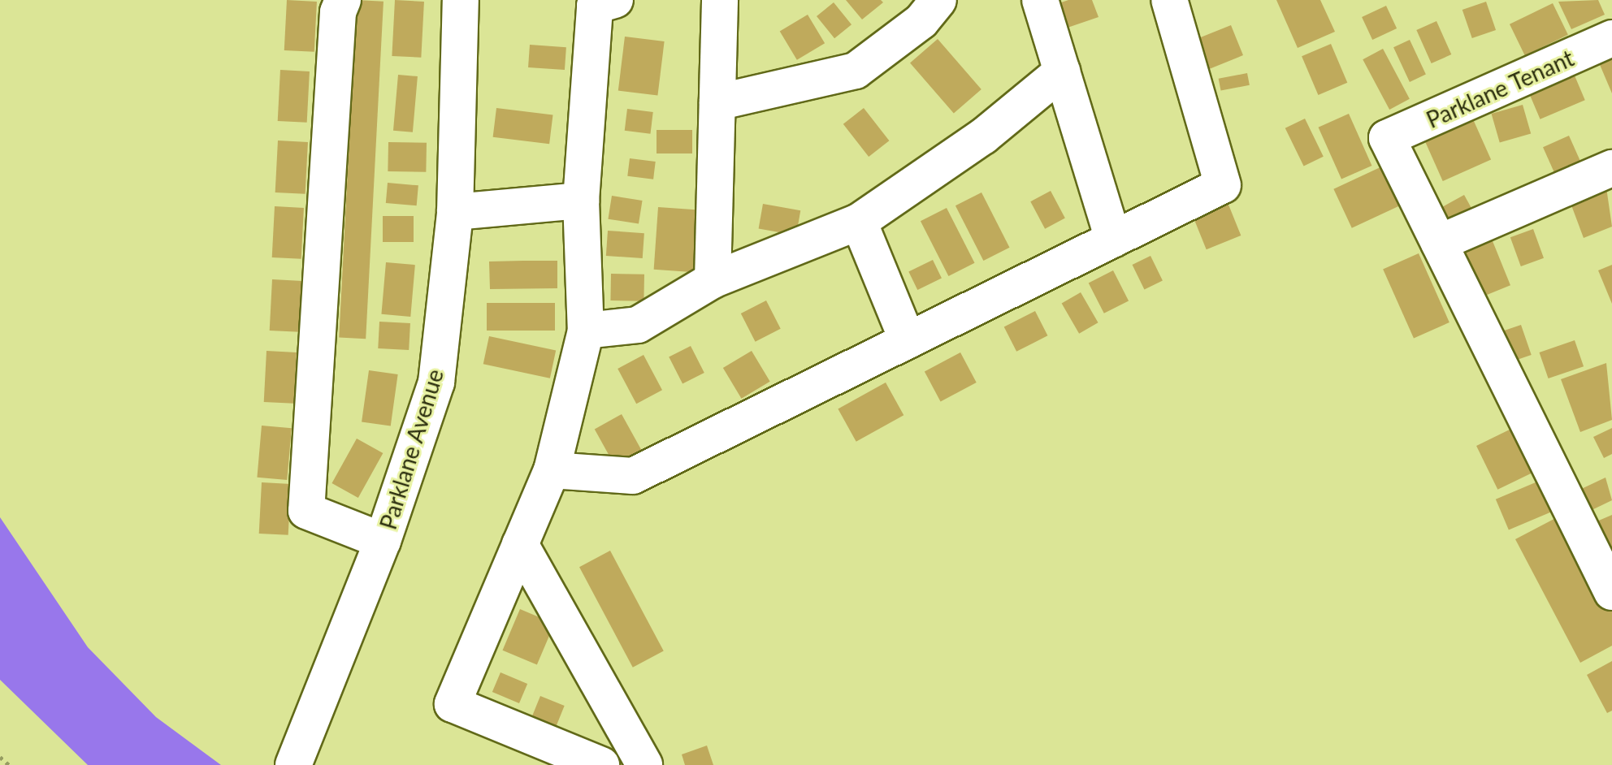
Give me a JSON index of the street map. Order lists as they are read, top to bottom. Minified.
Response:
{"streets":{"street":["Parklane Tenant","Parklane Avenue"]}}
